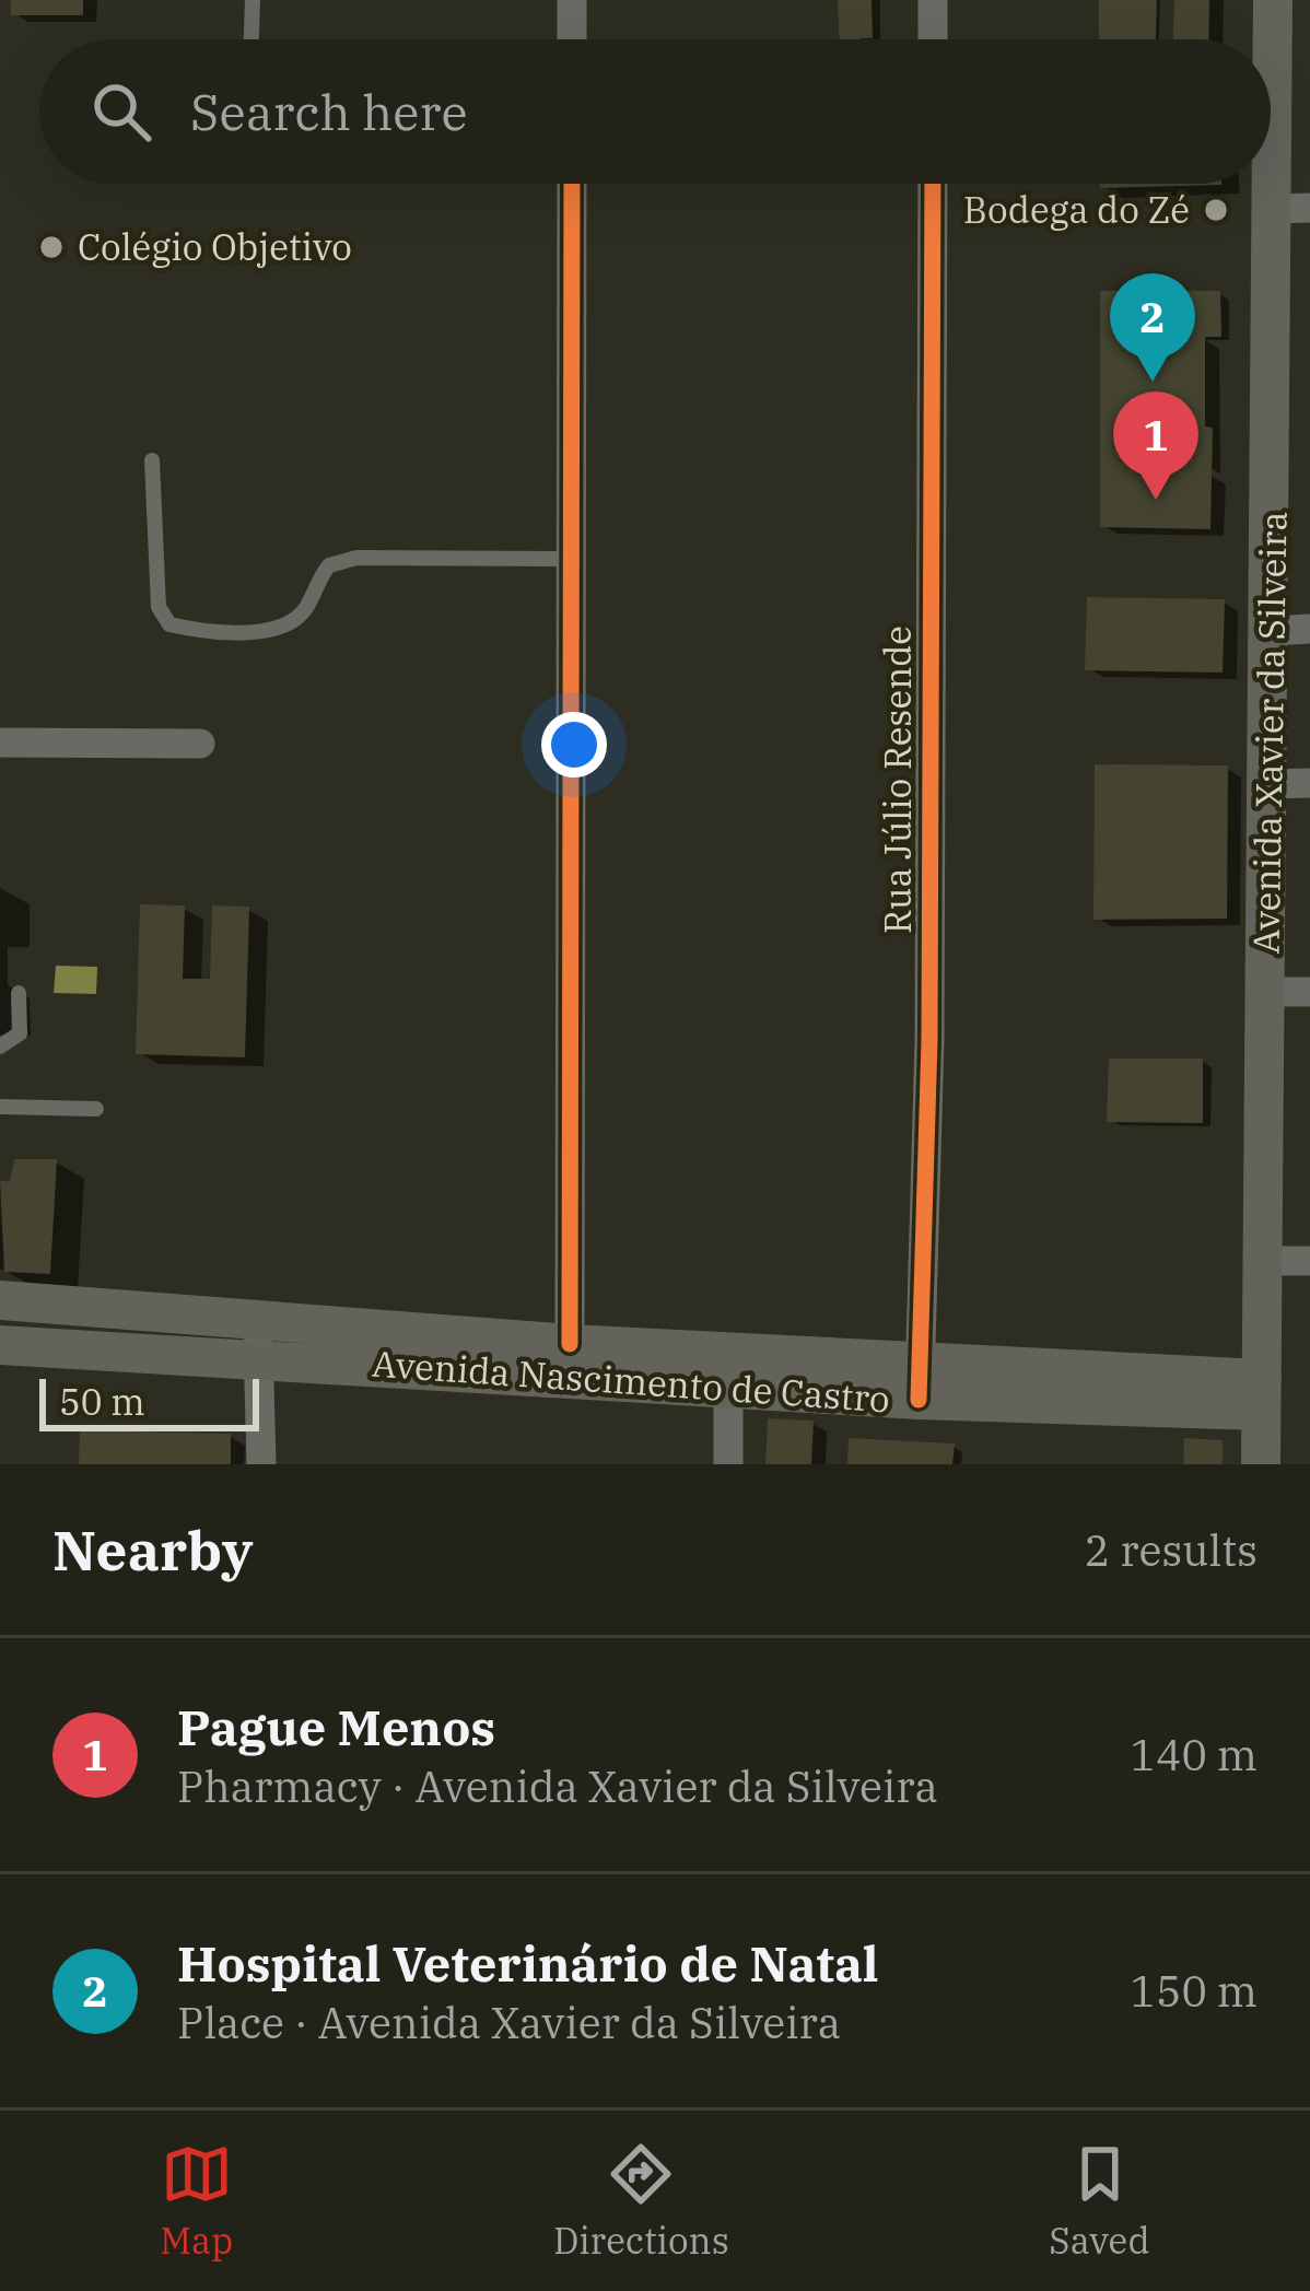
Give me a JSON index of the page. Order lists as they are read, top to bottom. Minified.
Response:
{"streets":{"main road":["Avenida Xavier da Silveira","Avenida Nascimento de Castro"],"street":["Rua Júlio Resende"]},"crossings":[["Avenida Xavier da Silveira","Avenida Nascimento de Castro"],["Rua Júlio Resende","Avenida Nascimento de Castro"]],"places":["Bodega do Zé","Colégio Objetivo"],"scale_bar":"50 m","page":{"search":"Search here","pins":["2","1"],"scale":"50 m","heading":["Nearby","2 results"],"list":[{"mark":"1","name":"Pague Menos","note":"Pharmacy · Avenida Xavier da Silveira","value":"140 m"},{"mark":"2","name":"Hospital Veterinário de Natal","note":"Place · Avenida Xavier da Silveira","value":"150 m"}],"nav":["Map","Directions","Saved"]}}
